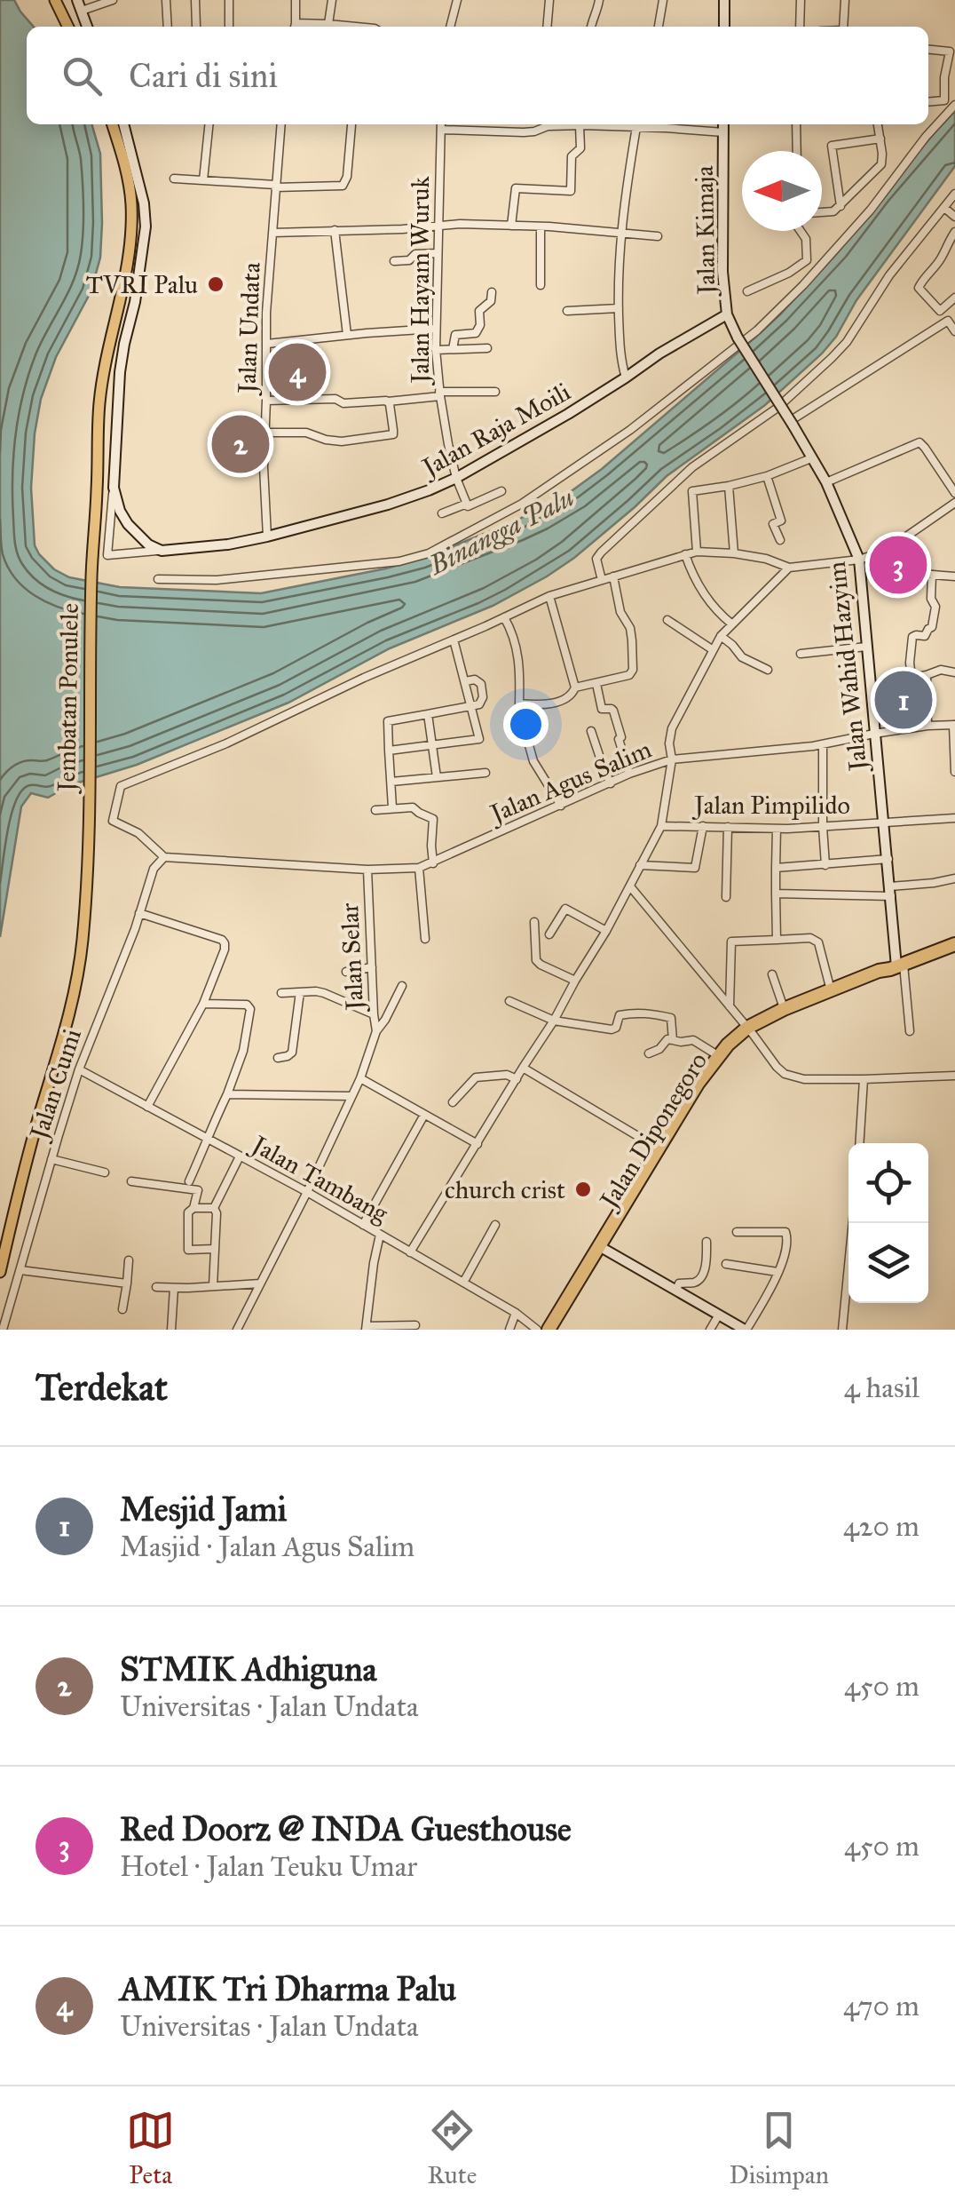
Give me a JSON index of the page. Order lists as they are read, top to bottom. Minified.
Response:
{"streets":{"highway":["Jalan Diponegoro"],"main road":["Jembatan Ponulele"],"street":["Jalan Kimaja","Jalan Hayam Wuruk","Jalan Undata","Jalan Raja Moili","Jalan Wahid Hazyim","Jalan Agus Salim","Jalan Pimpilido","Jalan Selar","Jalan Cumi","Jalan Tambang"]},"crossings":[["Jalan Kimaja","Jalan Raja Moili"],["Jalan Kimaja","Jalan Wahid Hazyim"],["Jalan Hayam Wuruk","Jalan Raja Moili"],["Jalan Undata","Jalan Raja Moili"],["Jalan Wahid Hazyim","Jalan Agus Salim"],["Jalan Wahid Hazyim","Jalan Pimpilido"],["Jalan Wahid Hazyim","Jalan Diponegoro"],["Jalan Agus Salim","Jalan Selar"],["Jalan Agus Salim","Jalan Cumi"],["Jalan Selar","Jalan Tambang"],["Jalan Cumi","Jalan Tambang"]],"water":["Binangga Palu"],"places":["TVRI Palu","church crist"],"north":"left","page":{"search":"Cari di sini","pins":["4","2","3","1"],"heading":["Terdekat","4 hasil"],"list":[{"mark":"1","name":"Mesjid Jami","note":"Masjid · Jalan Agus Salim","value":"420 m"},{"mark":"2","name":"STMIK Adhiguna","note":"Universitas · Jalan Undata","value":"450 m"},{"mark":"3","name":"Red Doorz @ INDA Guesthouse","note":"Hotel · Jalan Teuku Umar","value":"450 m"},{"mark":"4","name":"AMIK Tri Dharma Palu","note":"Universitas · Jalan Undata","value":"470 m"}],"nav":["Peta","Rute","Disimpan"]}}
